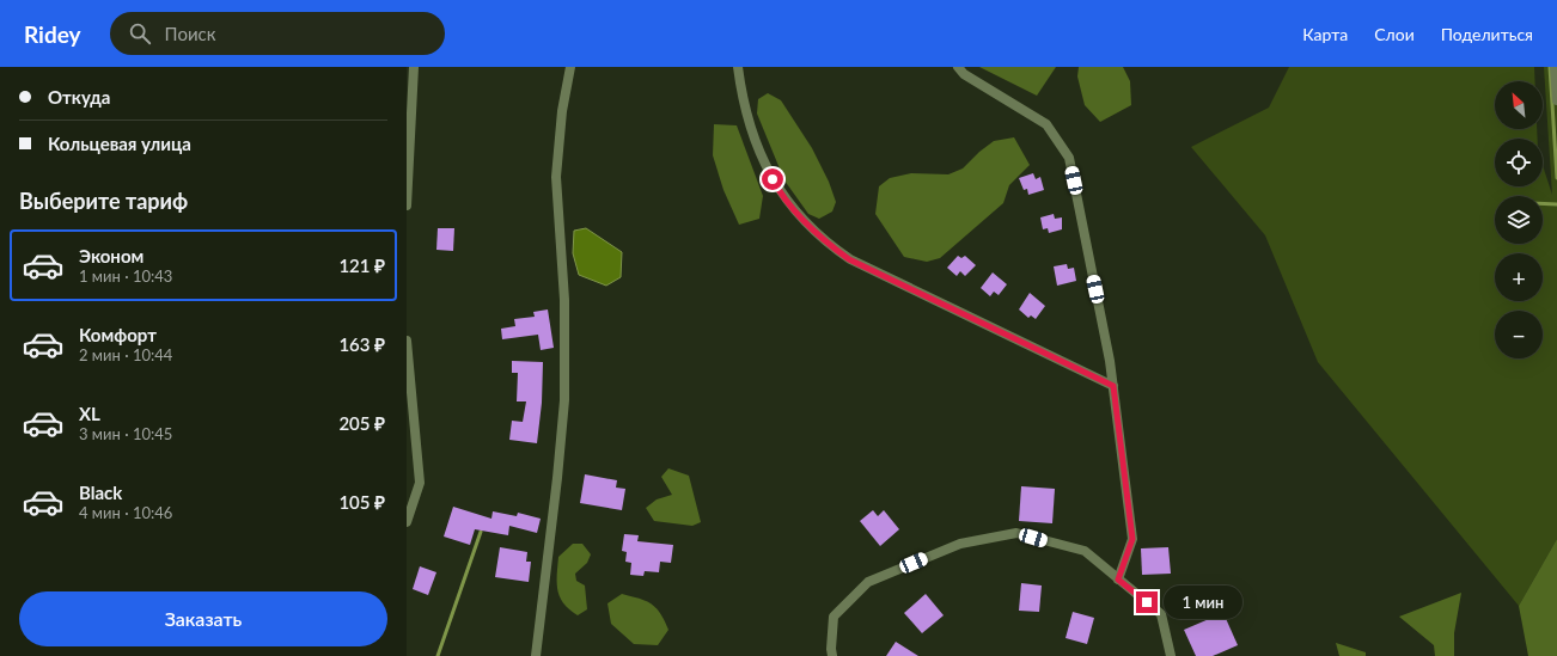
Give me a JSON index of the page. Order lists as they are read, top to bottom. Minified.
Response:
{"north":"top left","page":{"header":"Ridey","search":"Поиск","nav":["Карта","Слои","Поделиться"],"banner":["Откуда","Кольцевая улица"],"map_buttons":["+","−"],"heading":"Выберите тариф","list":[{"name":"Эконом","note":"1 мин · 10:43","value":"121 ₽"},{"name":"Комфорт","note":"2 мин · 10:44","value":"163 ₽"},{"name":"XL","note":"3 мин · 10:45","value":"205 ₽"},{"name":"Black","note":"4 мин · 10:46","value":"105 ₽"}],"buttons":"Заказать","bubble":"1 мин"}}
